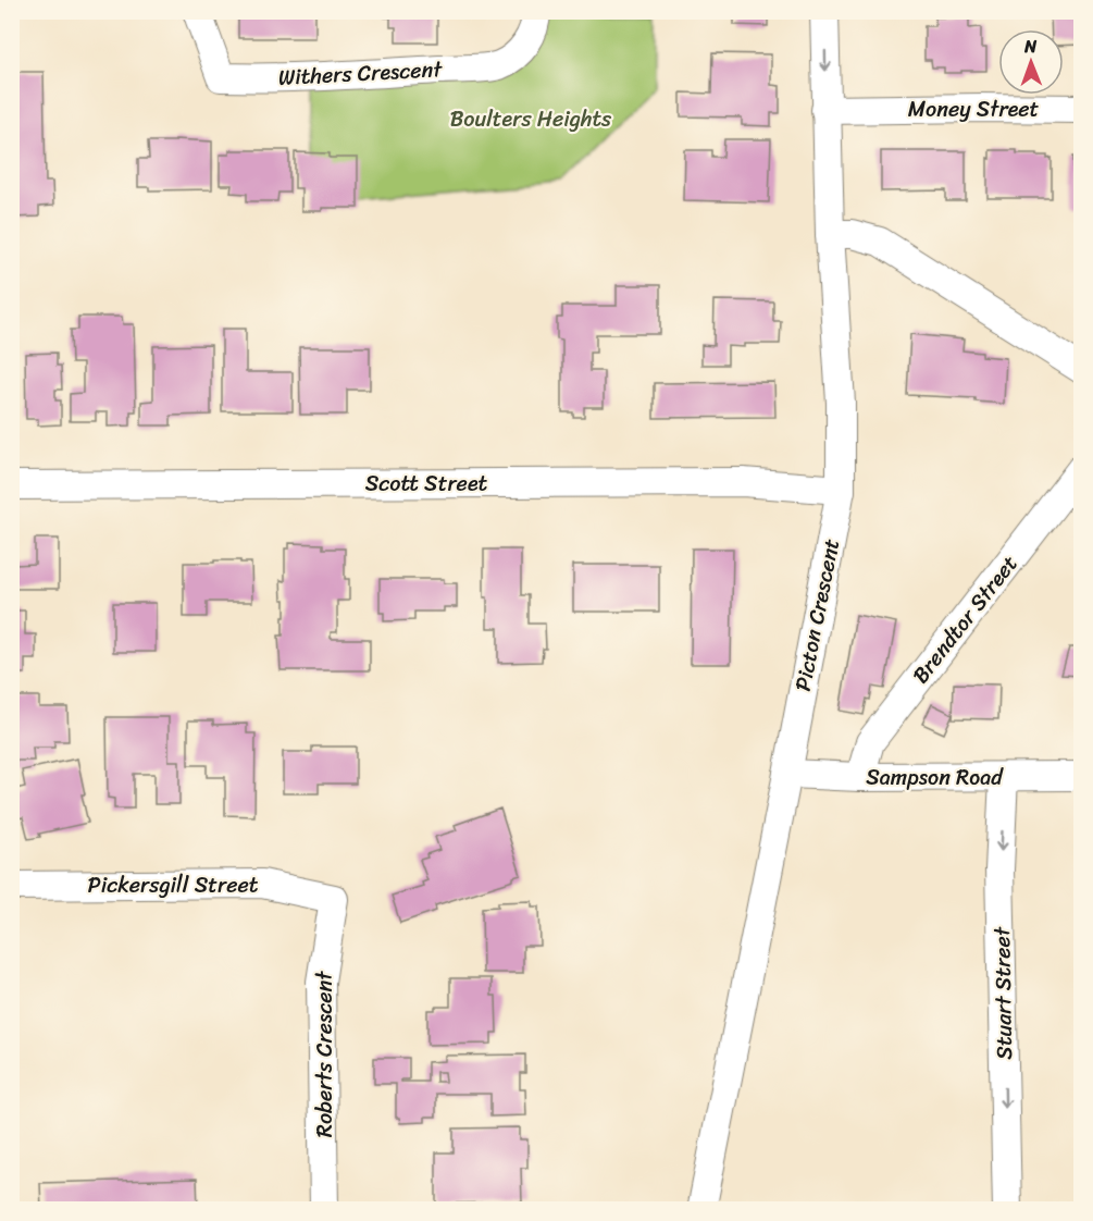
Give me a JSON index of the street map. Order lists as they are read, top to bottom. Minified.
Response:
{"streets":{"street":["Withers Crescent","Money Street","Scott Street","Picton Crescent","Brendtor Street","Sampson Road","Pickersgill Street","Stuart Street","Roberts Crescent"]},"crossings":[["Money Street","Picton Crescent"],["Scott Street","Picton Crescent"],["Picton Crescent","Sampson Road"],["Brendtor Street","Sampson Road"],["Sampson Road","Stuart Street"],["Pickersgill Street","Roberts Crescent"]],"one_way":["Stuart Street"],"parks":["Boulters Heights"],"north":"top"}
